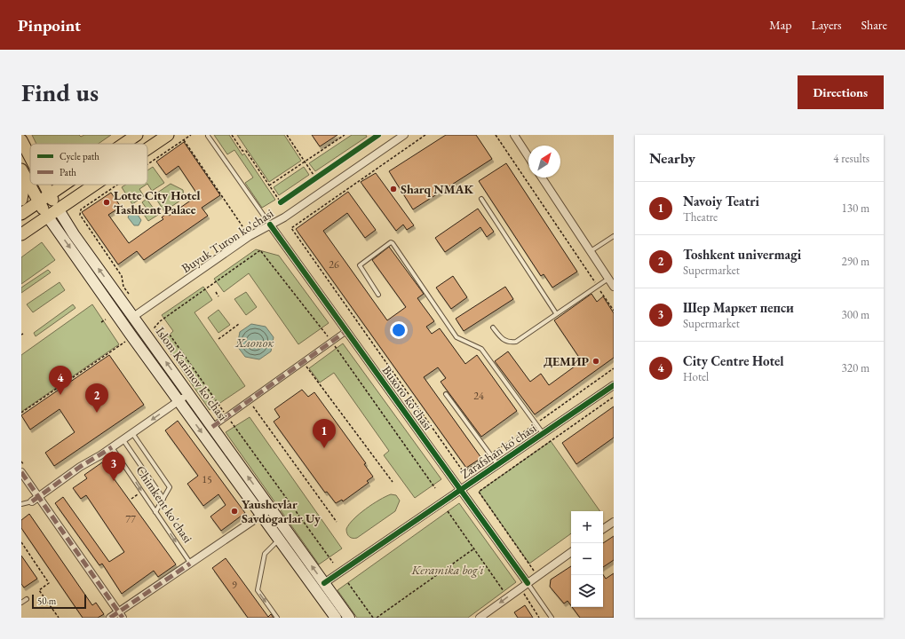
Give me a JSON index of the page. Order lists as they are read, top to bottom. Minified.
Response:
{"streets":{"main road":["Islom Karimov ko'chasi","Zarafshan ko'chasi"],"street":["Buyuk Turon ko'chasi","Buxoro ko'chasi"],"lane":["Chimkent ko'chasi"]},"crossings":[["Buyuk Turon ko'chasi","Islom Karimov ko'chasi"],["Buyuk Turon ko'chasi","Buxoro ko'chasi"],["Islom Karimov ko'chasi","Zarafshan ko'chasi"],["Buxoro ko'chasi","Zarafshan ko'chasi"]],"water":["Хлопок"],"parks":["Keramika bog'i"],"places":["Sharq NMAK","Lotte City Hotel Tashkent Palace","ДЕМИР","Yaushevlar Savdogarlar Uy"],"house_numbers":["26","24","15","77","9"],"legend":["Cycle path","Path"],"scale_bar":"50 m","north":"top right","page":{"header":"Pinpoint","nav":["Map","Layers","Share"],"buttons":"Directions","title":"Find us","heading":["Nearby","4 results"],"list":[{"mark":"1","name":"Navoiy Teatri","note":"Theatre","value":"130 m"},{"mark":"2","name":"Toshkent univermagi","note":"Supermarket","value":"290 m"},{"mark":"3","name":"Шер Маркет пепси","note":"Supermarket","value":"300 m"},{"mark":"4","name":"City Centre Hotel","note":"Hotel","value":"320 m"}],"pins":["4","2","1","3"],"map_buttons":["+","−"],"scale":"50 m"}}
